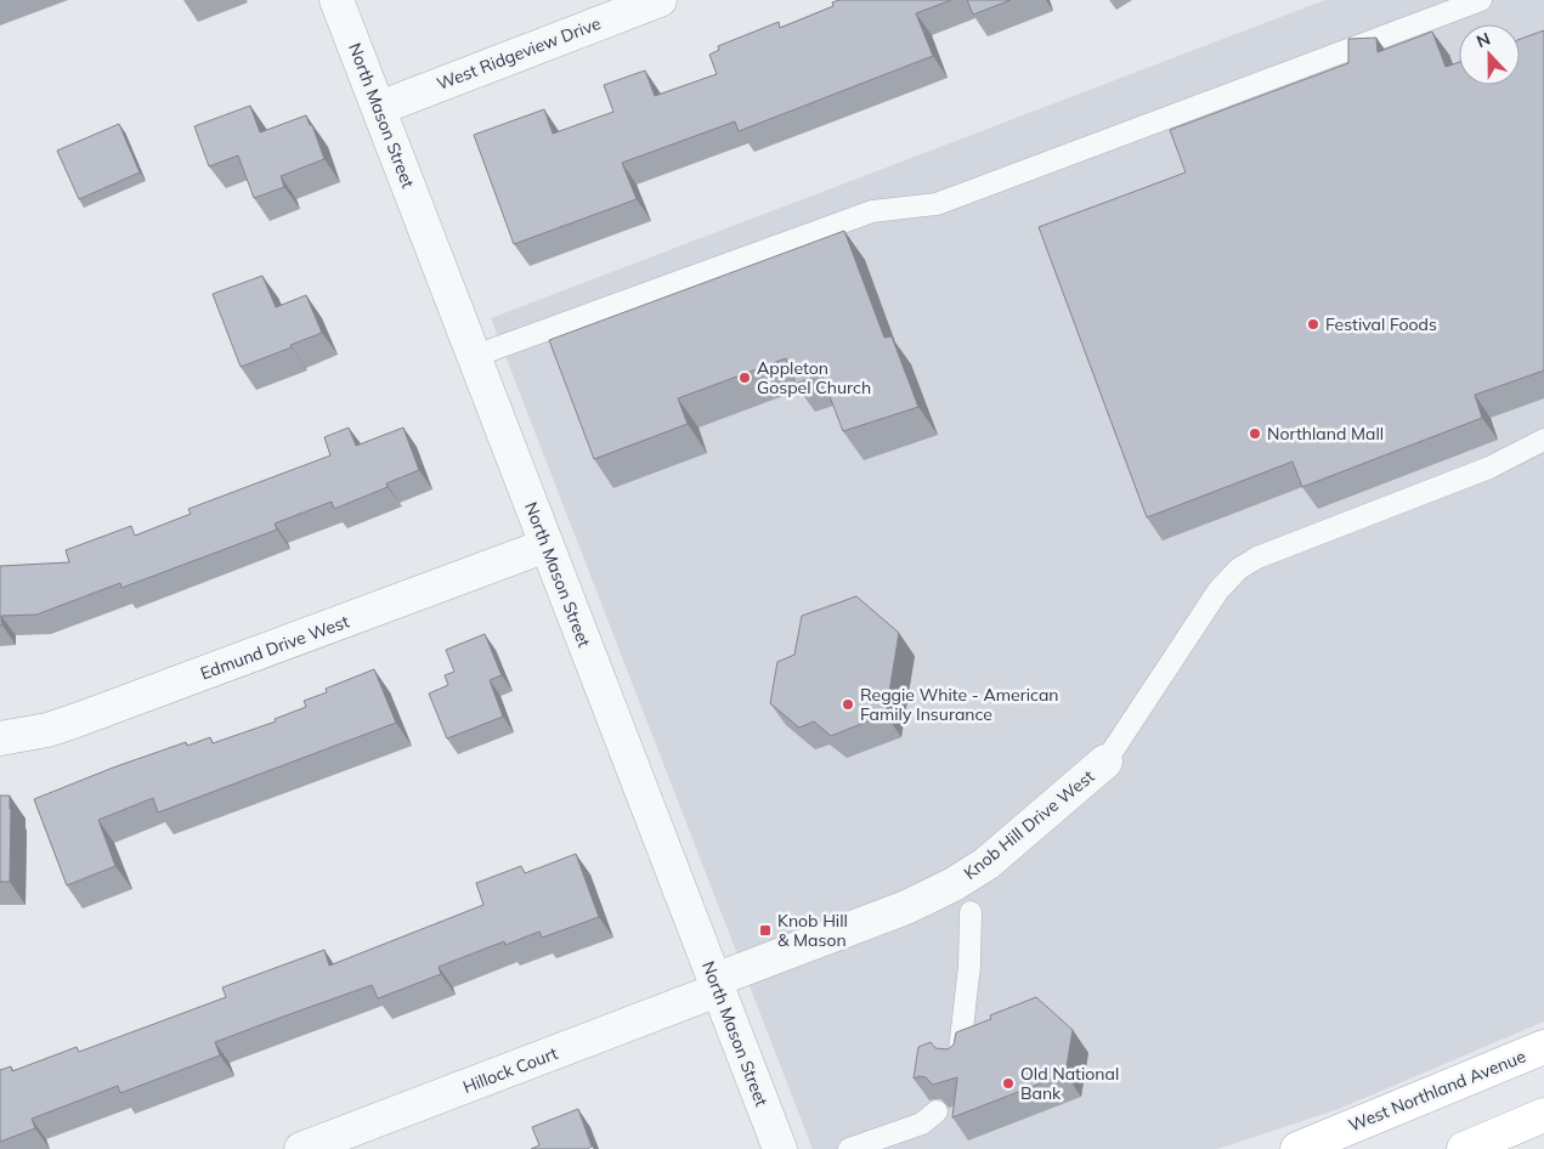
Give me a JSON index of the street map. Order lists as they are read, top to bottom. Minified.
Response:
{"streets":{"main road":["West Northland Avenue"],"street":["West Ridgeview Drive","North Mason Street","Edmund Drive West","Knob Hill Drive West","Hillock Court"]},"crossings":[["West Ridgeview Drive","North Mason Street"],["North Mason Street","Edmund Drive West"],["North Mason Street","Knob Hill Drive West"],["North Mason Street","Hillock Court"],["Knob Hill Drive West","Hillock Court"]],"places":{"other":["Festival Foods","Appleton Gospel Church","Northland Mall","Reggie White - American Family Insurance","Old National Bank"],"transit":["Knob Hill & Mason"]},"north":"top"}
